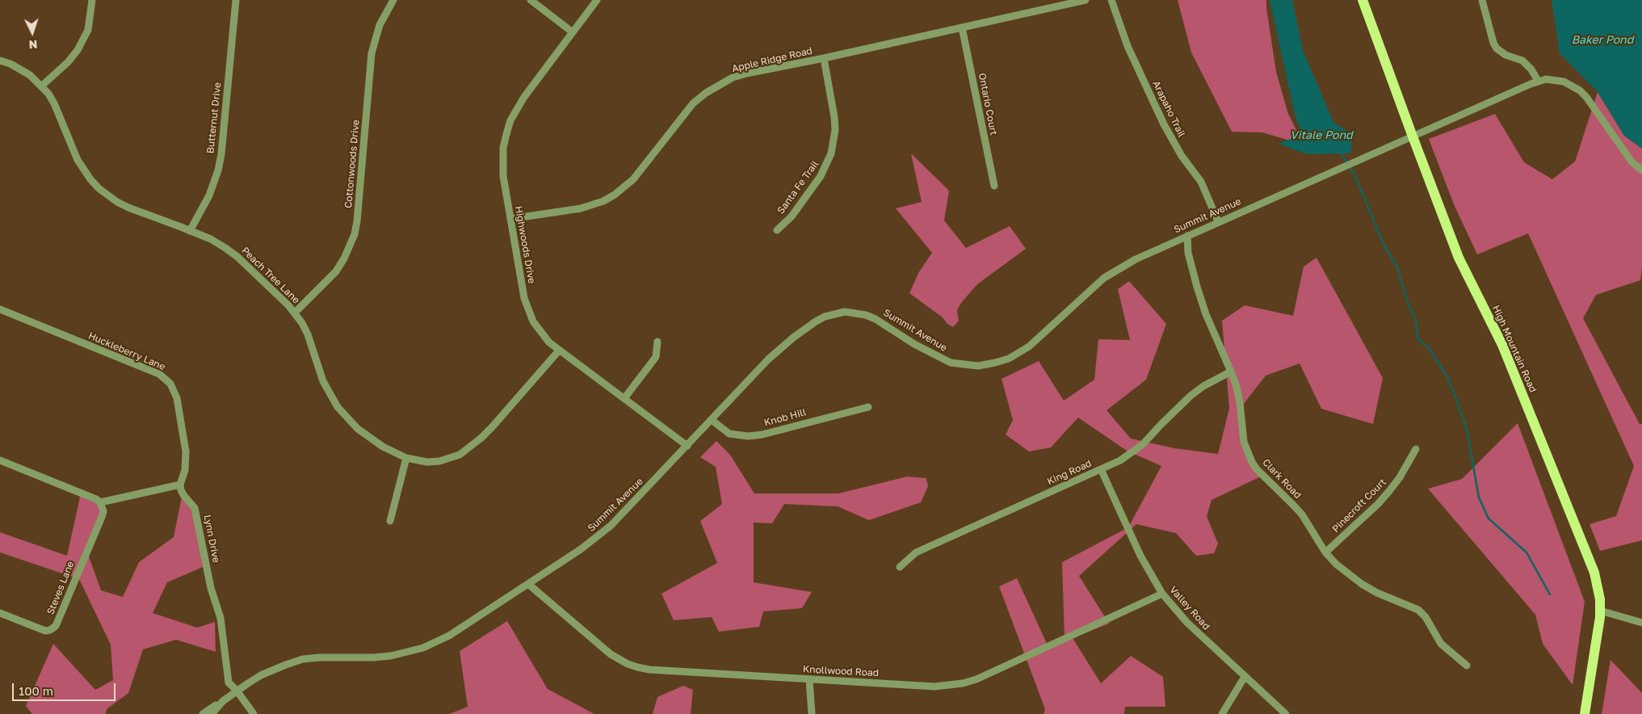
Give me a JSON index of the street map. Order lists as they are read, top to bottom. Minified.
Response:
{"streets":{"main road":["High Mountain Road"],"street":["Apple Ridge Road","Ontario Court","Arapaho Trail","Butternut Drive","Cottonwoods Drive","Santa Fe Trail","Summit Avenue","Highwoods Drive","Peach Tree Lane","Huckleberry Lane","Knob Hill","King Road","Clark Road","Pinecroft Court","Lynn Drive","Steves Lane","Valley Road","Knollwood Road"]},"crossings":[["Apple Ridge Road","Ontario Court"],["Apple Ridge Road","Santa Fe Trail"],["Apple Ridge Road","Highwoods Drive"],["Arapaho Trail","Summit Avenue"],["Butternut Drive","Peach Tree Lane"],["Cottonwoods Drive","Peach Tree Lane"],["Summit Avenue","Highwoods Drive"],["Summit Avenue","High Mountain Road"],["Summit Avenue","Knob Hill"],["Summit Avenue","Clark Road"],["Summit Avenue","Lynn Drive"],["Summit Avenue","Knollwood Road"],["Highwoods Drive","Peach Tree Lane"],["Huckleberry Lane","Lynn Drive"],["King Road","Clark Road"],["King Road","Valley Road"],["Clark Road","Pinecroft Court"],["Valley Road","Knollwood Road"]],"water":["Baker Pond","Vitale Pond"],"scale_bar":"100 m","north":"bottom"}
